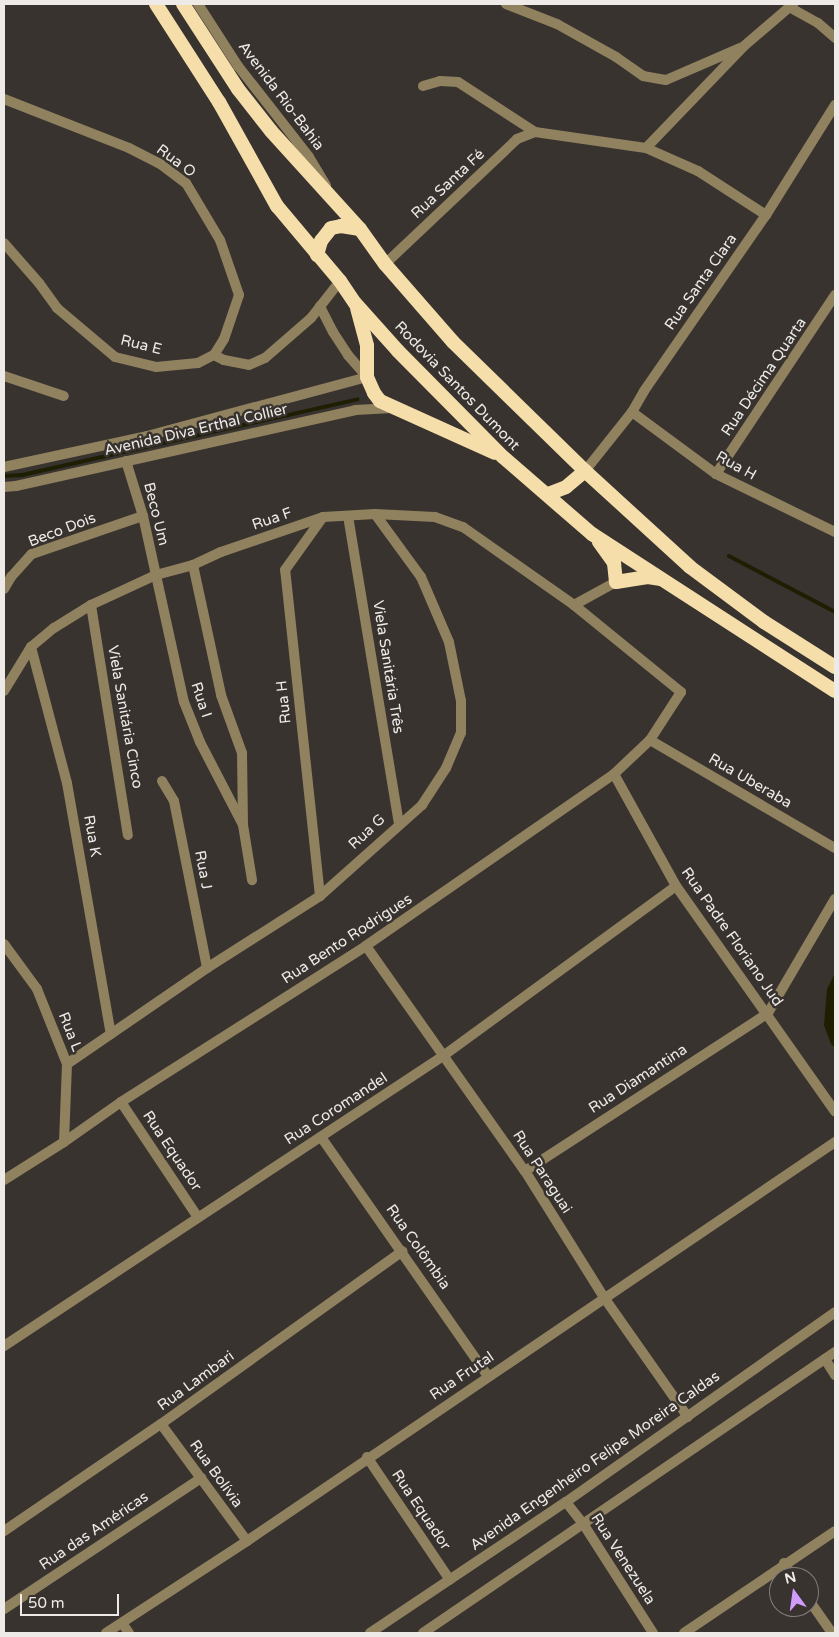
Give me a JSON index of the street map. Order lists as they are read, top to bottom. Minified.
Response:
{"streets":{"highway":["Rodovia Santos Dumont"],"street":["Avenida Rio-Bahia","Rua O","Rua Santa Fé","Rua Santa Clara","Rua E","Rua Décima Quarta","Avenida Diva Erthal Collier","Rua H","Beco Um","Rua F","Beco Dois","Viela Sanitária Três","Rua I","Viela Sanitária Cinco","Rua Uberaba","Rua G","Rua K","Rua J","Rua Padre Floriano Jud","Rua Bento Rodrigues","Rua L","Rua Diamantina","Rua Coromandel","Rua Equador","Rua Paraguai","Rua Colômbia","Rua Frutal","Rua Lambari","Avenida Engenheiro Felipe Moreira Caldas","Rua Bolívia","Rua das Américas","Rua Venezuela"]},"crossings":[["Avenida Rio-Bahia","Rodovia Santos Dumont"],["Rua O","Rua E"],["Rua Santa Fé","Rodovia Santos Dumont"],["Rua Santa Clara","Rodovia Santos Dumont"],["Rua Santa Clara","Rua H"],["Rua Décima Quarta","Rua H"],["Avenida Diva Erthal Collier","Beco Um"],["Rua H","Rua F"],["Rua H","Rua G"],["Beco Um","Rua F"],["Beco Um","Beco Dois"],["Beco Um","Rua I"],["Rua F","Viela Sanitária Três"],["Rua F","Rua I"],["Rua F","Viela Sanitária Cinco"],["Rua F","Rua G"],["Rua F","Rua K"],["Rua F","Rua Bento Rodrigues"],["Viela Sanitária Três","Rua G"],["Rua Uberaba","Rua Bento Rodrigues"],["Rua G","Rua K"],["Rua G","Rua J"],["Rua G","Rua L"],["Rua Padre Floriano Jud","Rua Bento Rodrigues"],["Rua Padre Floriano Jud","Rua Diamantina"],["Rua Padre Floriano Jud","Rua Coromandel"],["Rua Bento Rodrigues","Rua L"],["Rua Bento Rodrigues","Rua Equador"],["Rua Bento Rodrigues","Rua Paraguai"],["Rua Diamantina","Rua Paraguai"],["Rua Coromandel","Rua Equador"],["Rua Coromandel","Rua Paraguai"],["Rua Coromandel","Rua Colômbia"],["Rua Equador","Rua Frutal"],["Rua Equador","Avenida Engenheiro Felipe Moreira Caldas"],["Rua Paraguai","Rua Frutal"],["Rua Paraguai","Avenida Engenheiro Felipe Moreira Caldas"],["Rua Colômbia","Rua Frutal"],["Rua Colômbia","Rua Lambari"],["Rua Frutal","Rua Bolívia"],["Rua Lambari","Rua Bolívia"],["Avenida Engenheiro Felipe Moreira Caldas","Rua Venezuela"],["Rua Bolívia","Rua das Américas"]],"scale_bar":"50 m","north":"top"}
